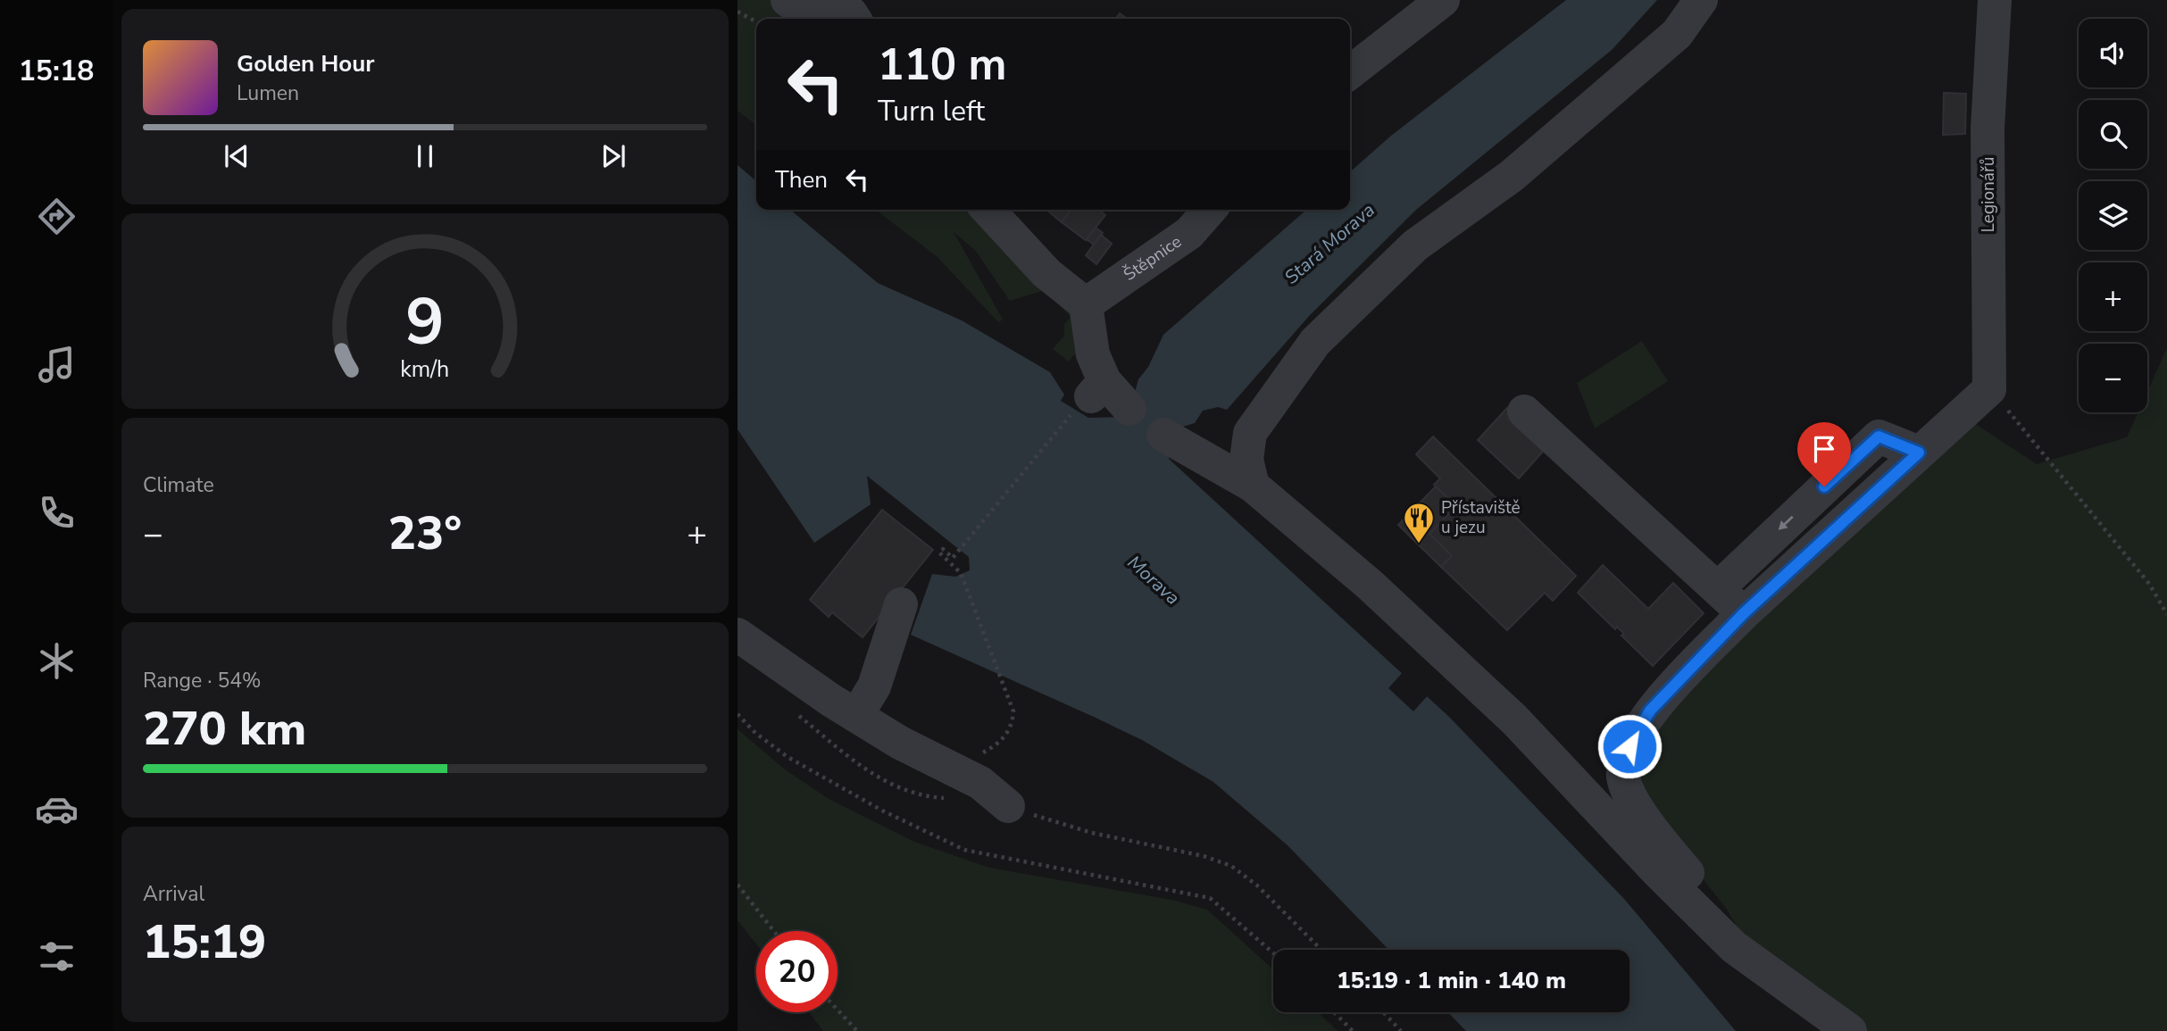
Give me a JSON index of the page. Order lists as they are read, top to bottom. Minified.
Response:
{"streets":{"street":["Legionářů","Štěpnice"]},"water":["Stará Morava","Morava"],"places":{"restaurant":["Přístaviště u jezu"]},"page":{"tabs":"15:18","map_buttons":["+","−"],"turn":["110 m","Turn left"],"song":["Golden Hour","Lumen"],"then":"Then","tile":["Climate",["Range · 54%","270 km"],["Arrival","15:19"]],"heat":["−","23°","+"],"limit":"20","trip":"15:19 · 1 min · 140 m","gauge":["9","km/h"]}}
